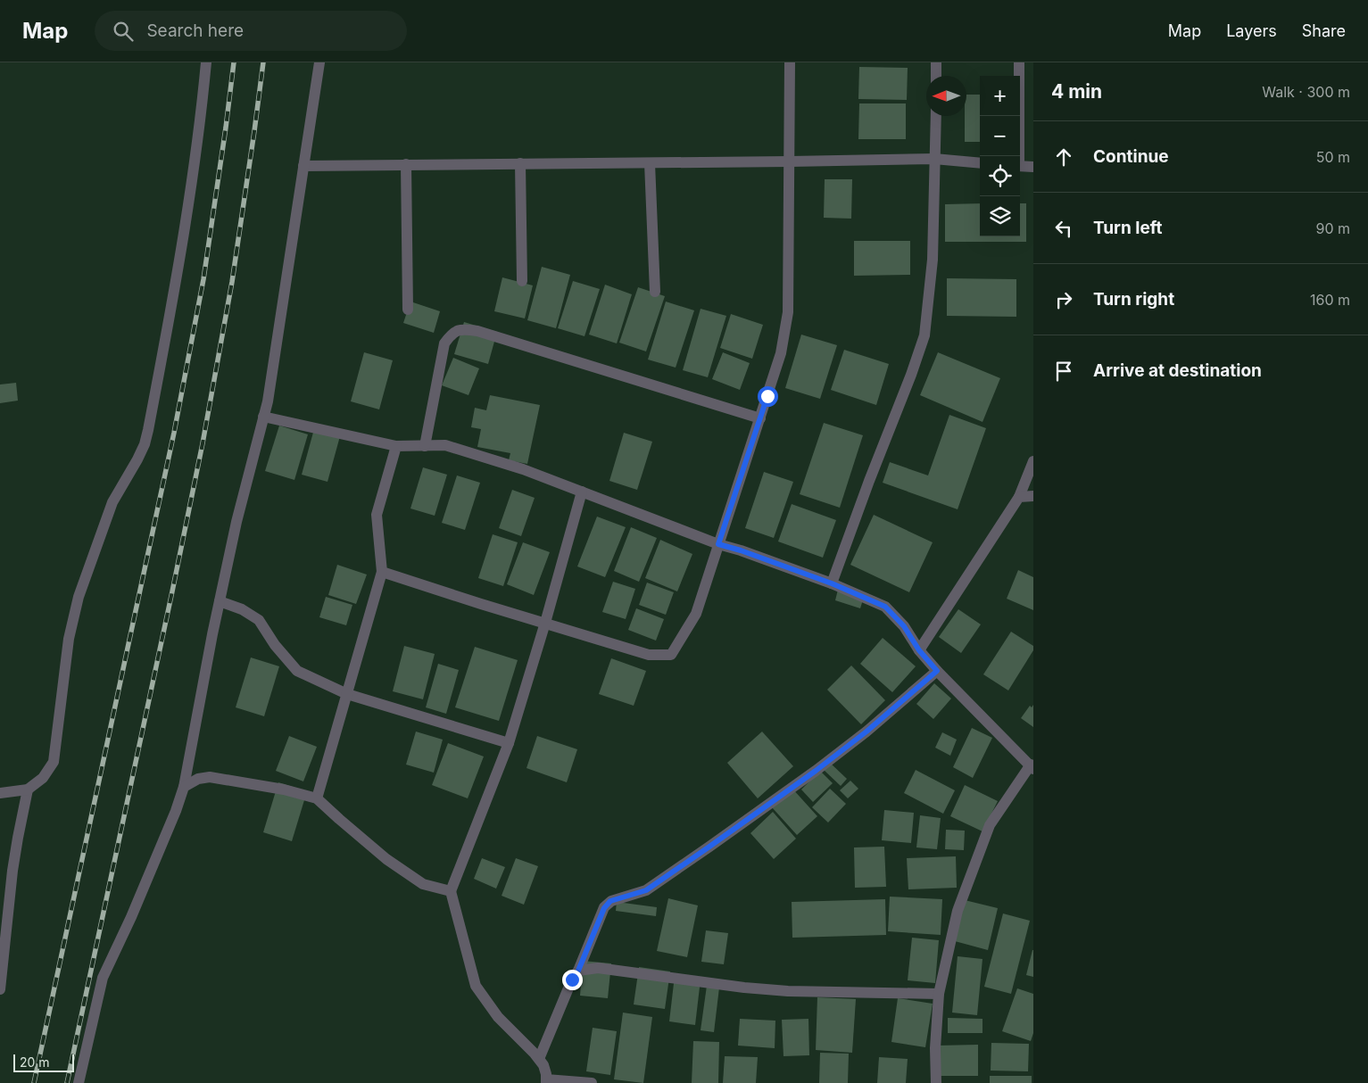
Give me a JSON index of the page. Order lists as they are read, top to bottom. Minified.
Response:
{"scale_bar":"20 m","north":"left","page":{"header":"Map","search":"Search here","nav":["Map","Layers","Share"],"heading":["4 min","Walk · 300 m"],"map_buttons":["+","−"],"list":[["Continue","50 m"],["Turn left","90 m"],["Turn right","160 m"],"Arrive at destination"],"scale":"20 m"}}
